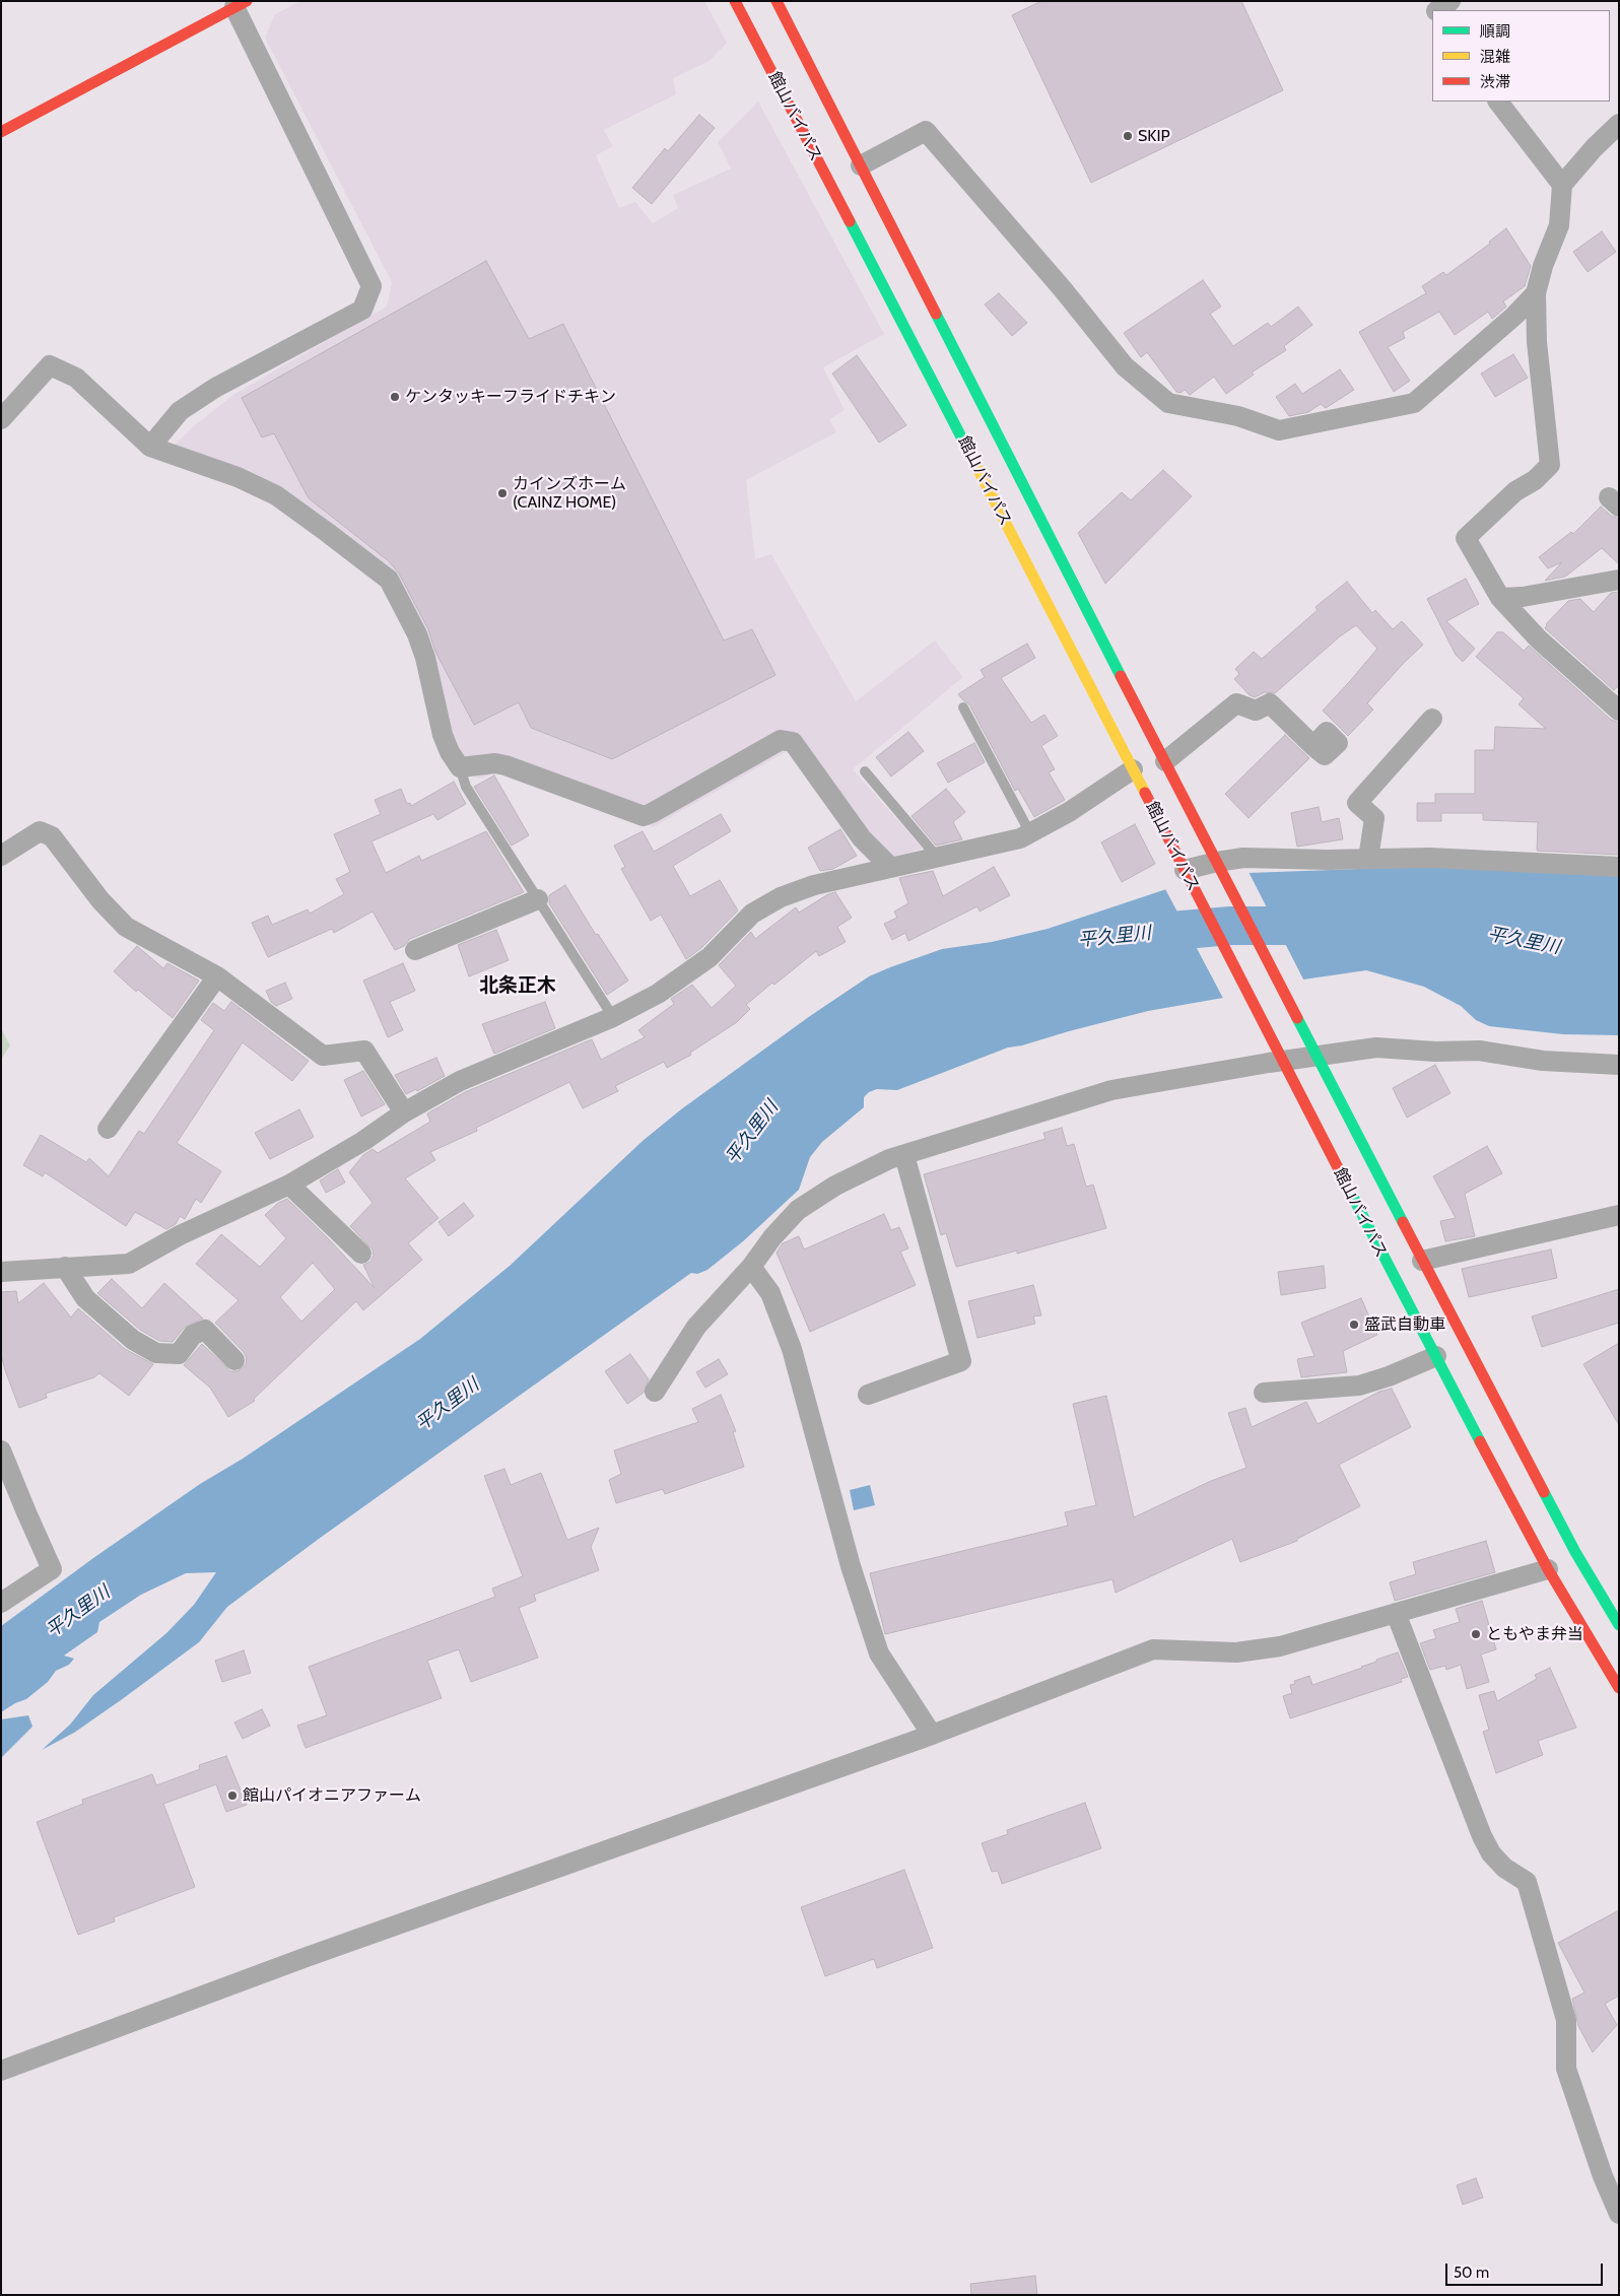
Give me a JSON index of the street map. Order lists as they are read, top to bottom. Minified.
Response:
{"streets":{"main road":["館山バイパス"]},"districts":["北条正木"],"water":["平久里川"],"places":["SKIP","ケンタッキーフライドチキン","カインズホーム (CAINZ HOME)","盛武自動車","ともやま弁当","館山パイオニアファーム"],"legend":["順調","混雑","渋滞"],"scale_bar":"50 m"}
